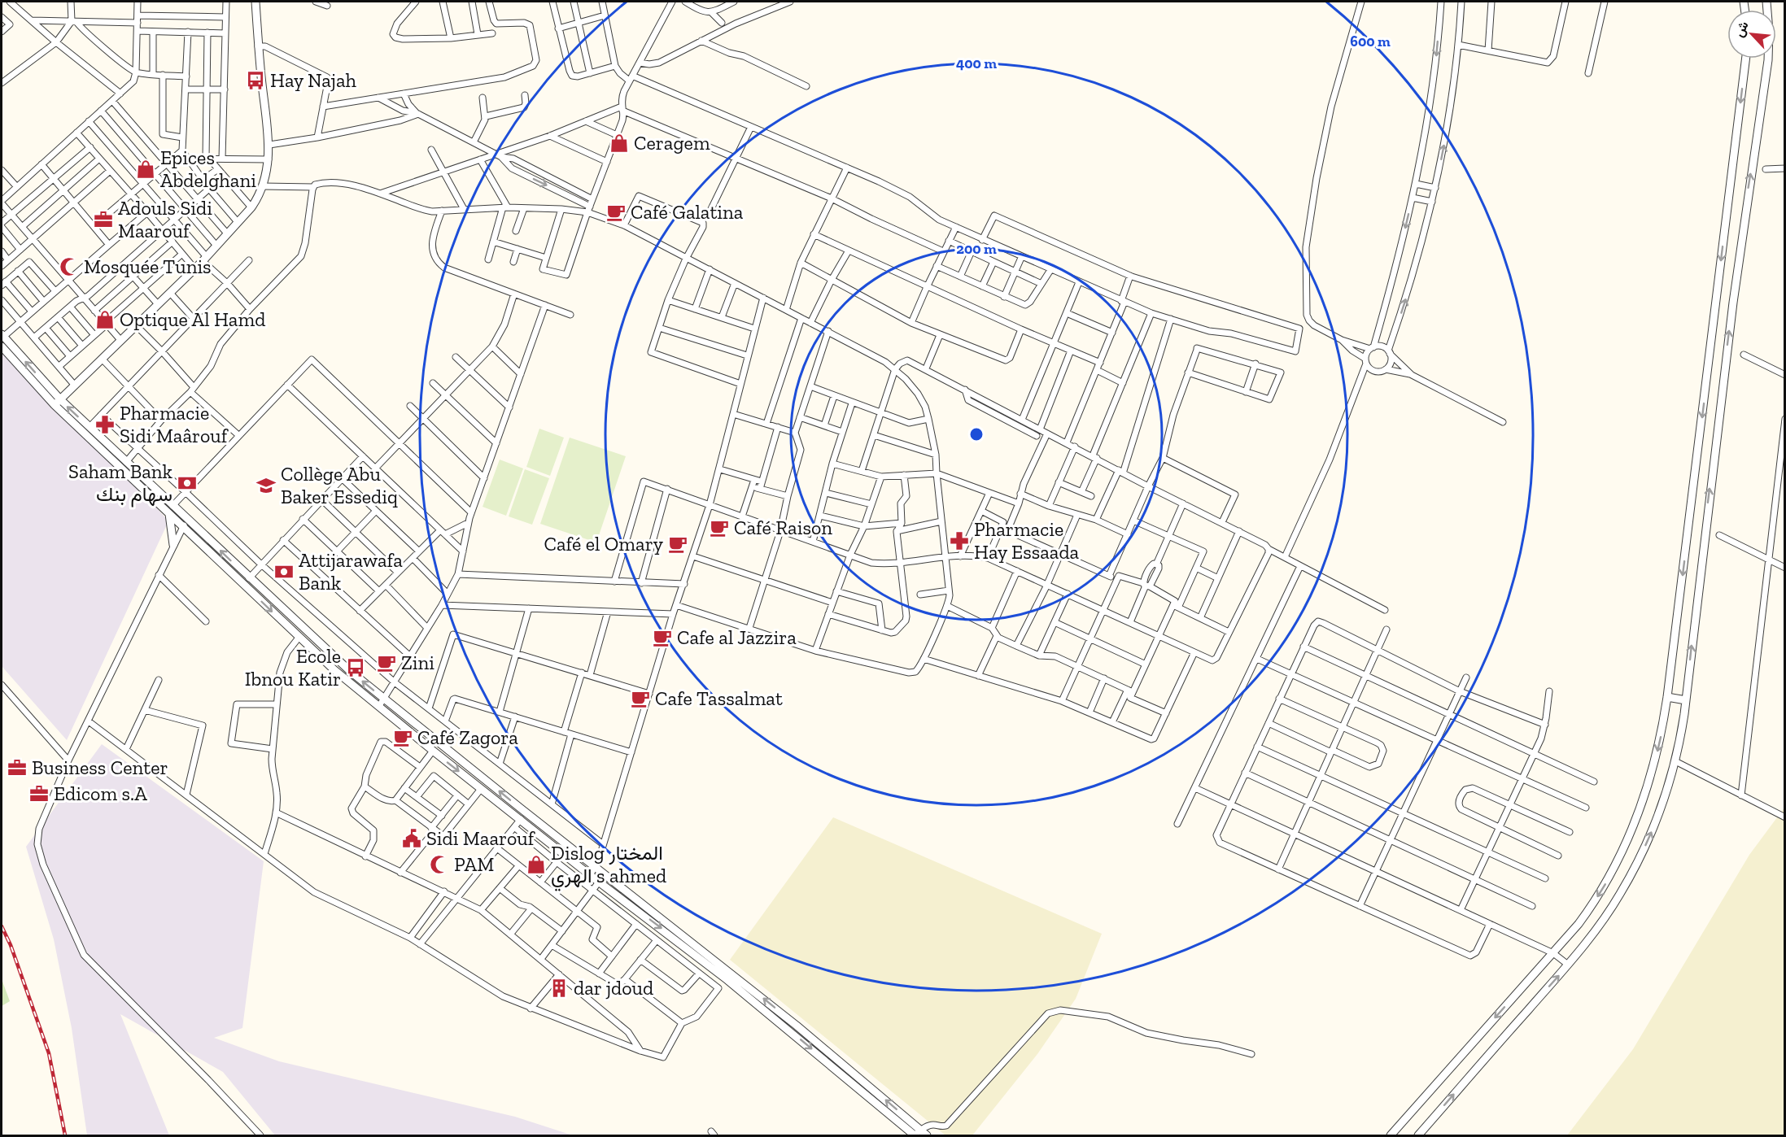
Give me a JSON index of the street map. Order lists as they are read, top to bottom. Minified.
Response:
{"places":{"bus stop":["Hay Najah","Ecole Ibnou Katir"],"shop":["Ceragem","Epices Abdelghani","Optique Al Hamd","Dislog المختار الهري s ahmed"],"cafe":["Café Galatina","Café Raison","Café el Omary","Cafe al Jazzira","Zini","Cafe Tassalmat","Café Zagora"],"office":["Adouls Sidi Maarouf","Business Center","Edicom s.A"],"mosque":["Mosquée Tunis","PAM"],"pharmacy":["Pharmacie Sidi Maârouf","Pharmacie Hay Essaada"],"bank":["Saham Bank سهام بنك","Attijarawafa Bank"],"school or university":["Collège Abu Baker Essediq"],"public building":["Sidi Maarouf"],"building":["dar jdoud"]},"north":"top left","rings":["600 m","400 m","200 m"]}
